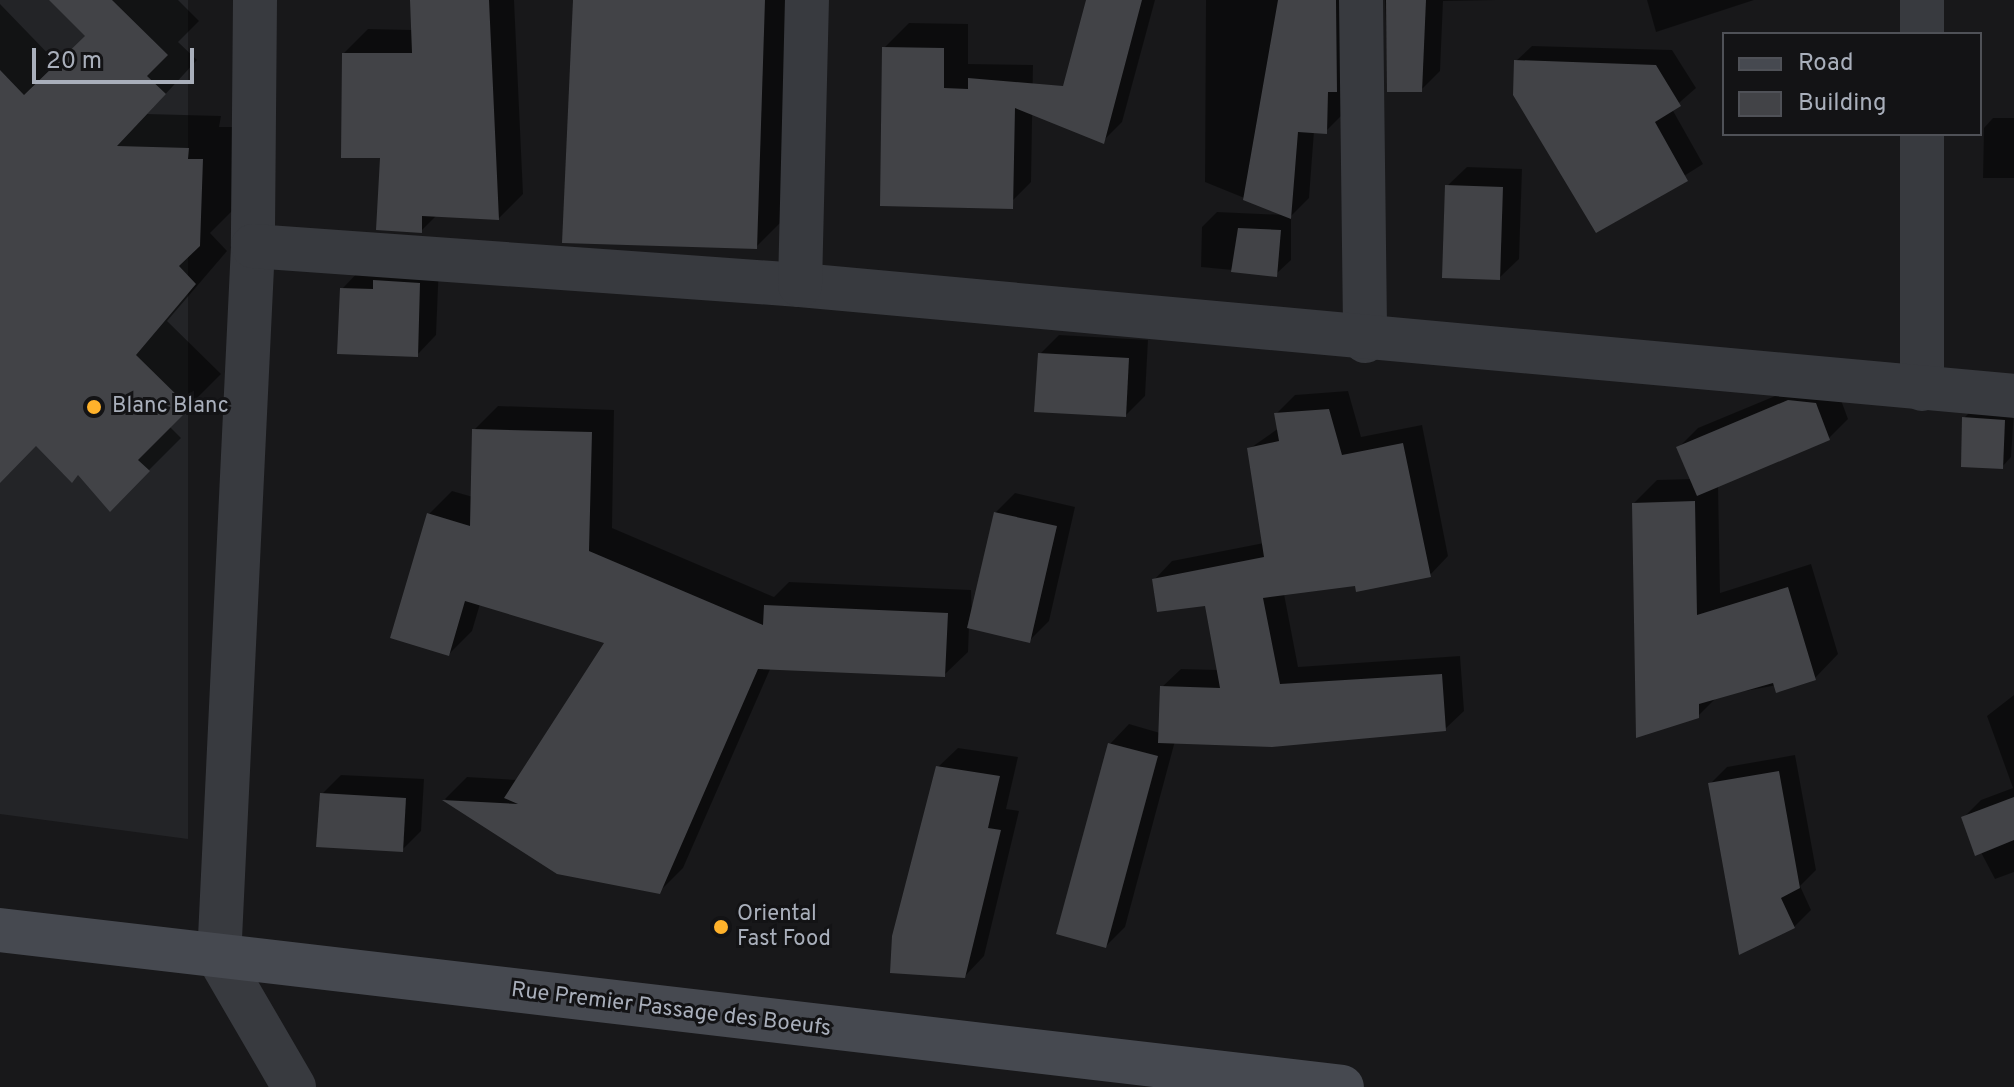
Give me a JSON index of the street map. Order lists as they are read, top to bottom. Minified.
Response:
{"streets":{"main road":["Rue Premier Passage des Boeufs"]},"places":["Blanc Blanc","Oriental Fast Food"],"legend":["Road","Building"],"scale_bar":"20 m"}
